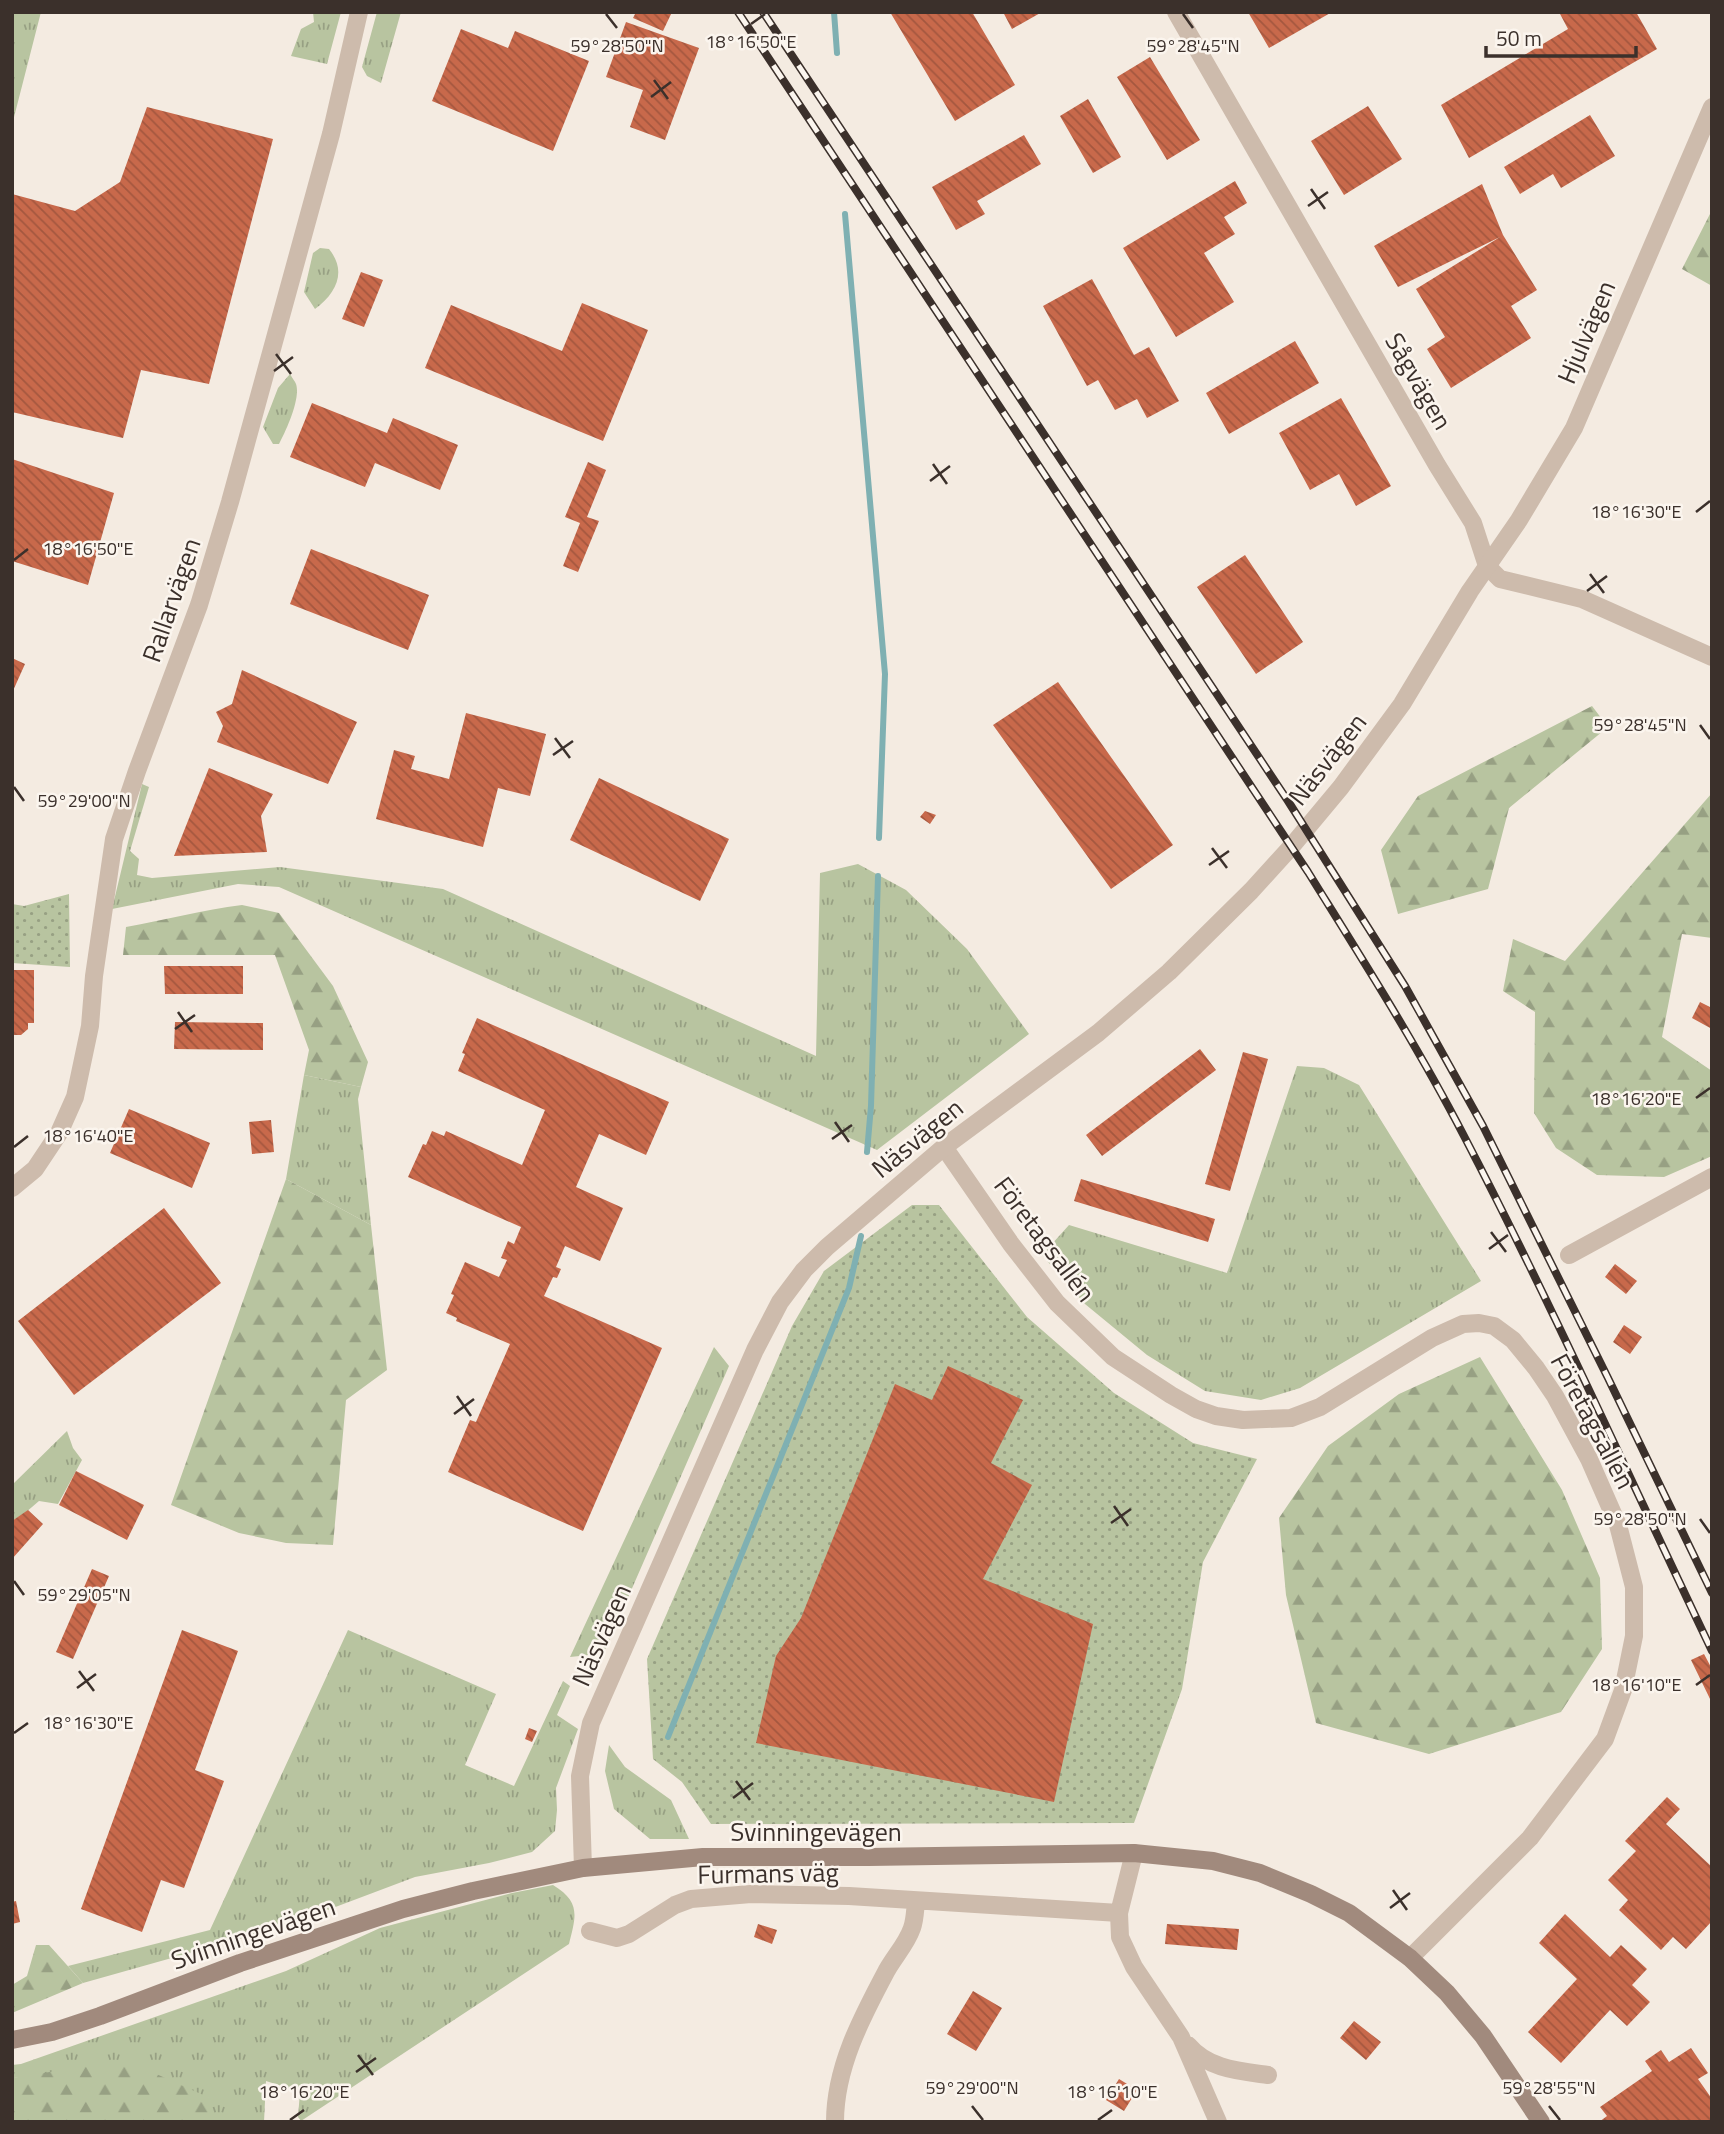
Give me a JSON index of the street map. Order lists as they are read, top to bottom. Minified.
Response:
{"streets":{"main road":["Svinningevägen"],"street":["Hjulvägen","Sågvägen","Rallarvägen","Näsvägen","Företagsallén","Furmans väg"]},"crossings":[["Hjulvägen","Sågvägen"],["Hjulvägen","Näsvägen"],["Sågvägen","Näsvägen"],["Näsvägen","Företagsallén"],["Näsvägen","Svinningevägen"],["Företagsallén","Svinningevägen"]],"scale_bar":"50 m","coordinates":["18°16'50\"E","59°28'50\"N","59°28'45\"N","18°16'30\"E","59°29'00\"N","18°16'20\"E","18°16'40\"E","59°29'05\"N","18°16'10\"E","59°28'55\"N"]}
